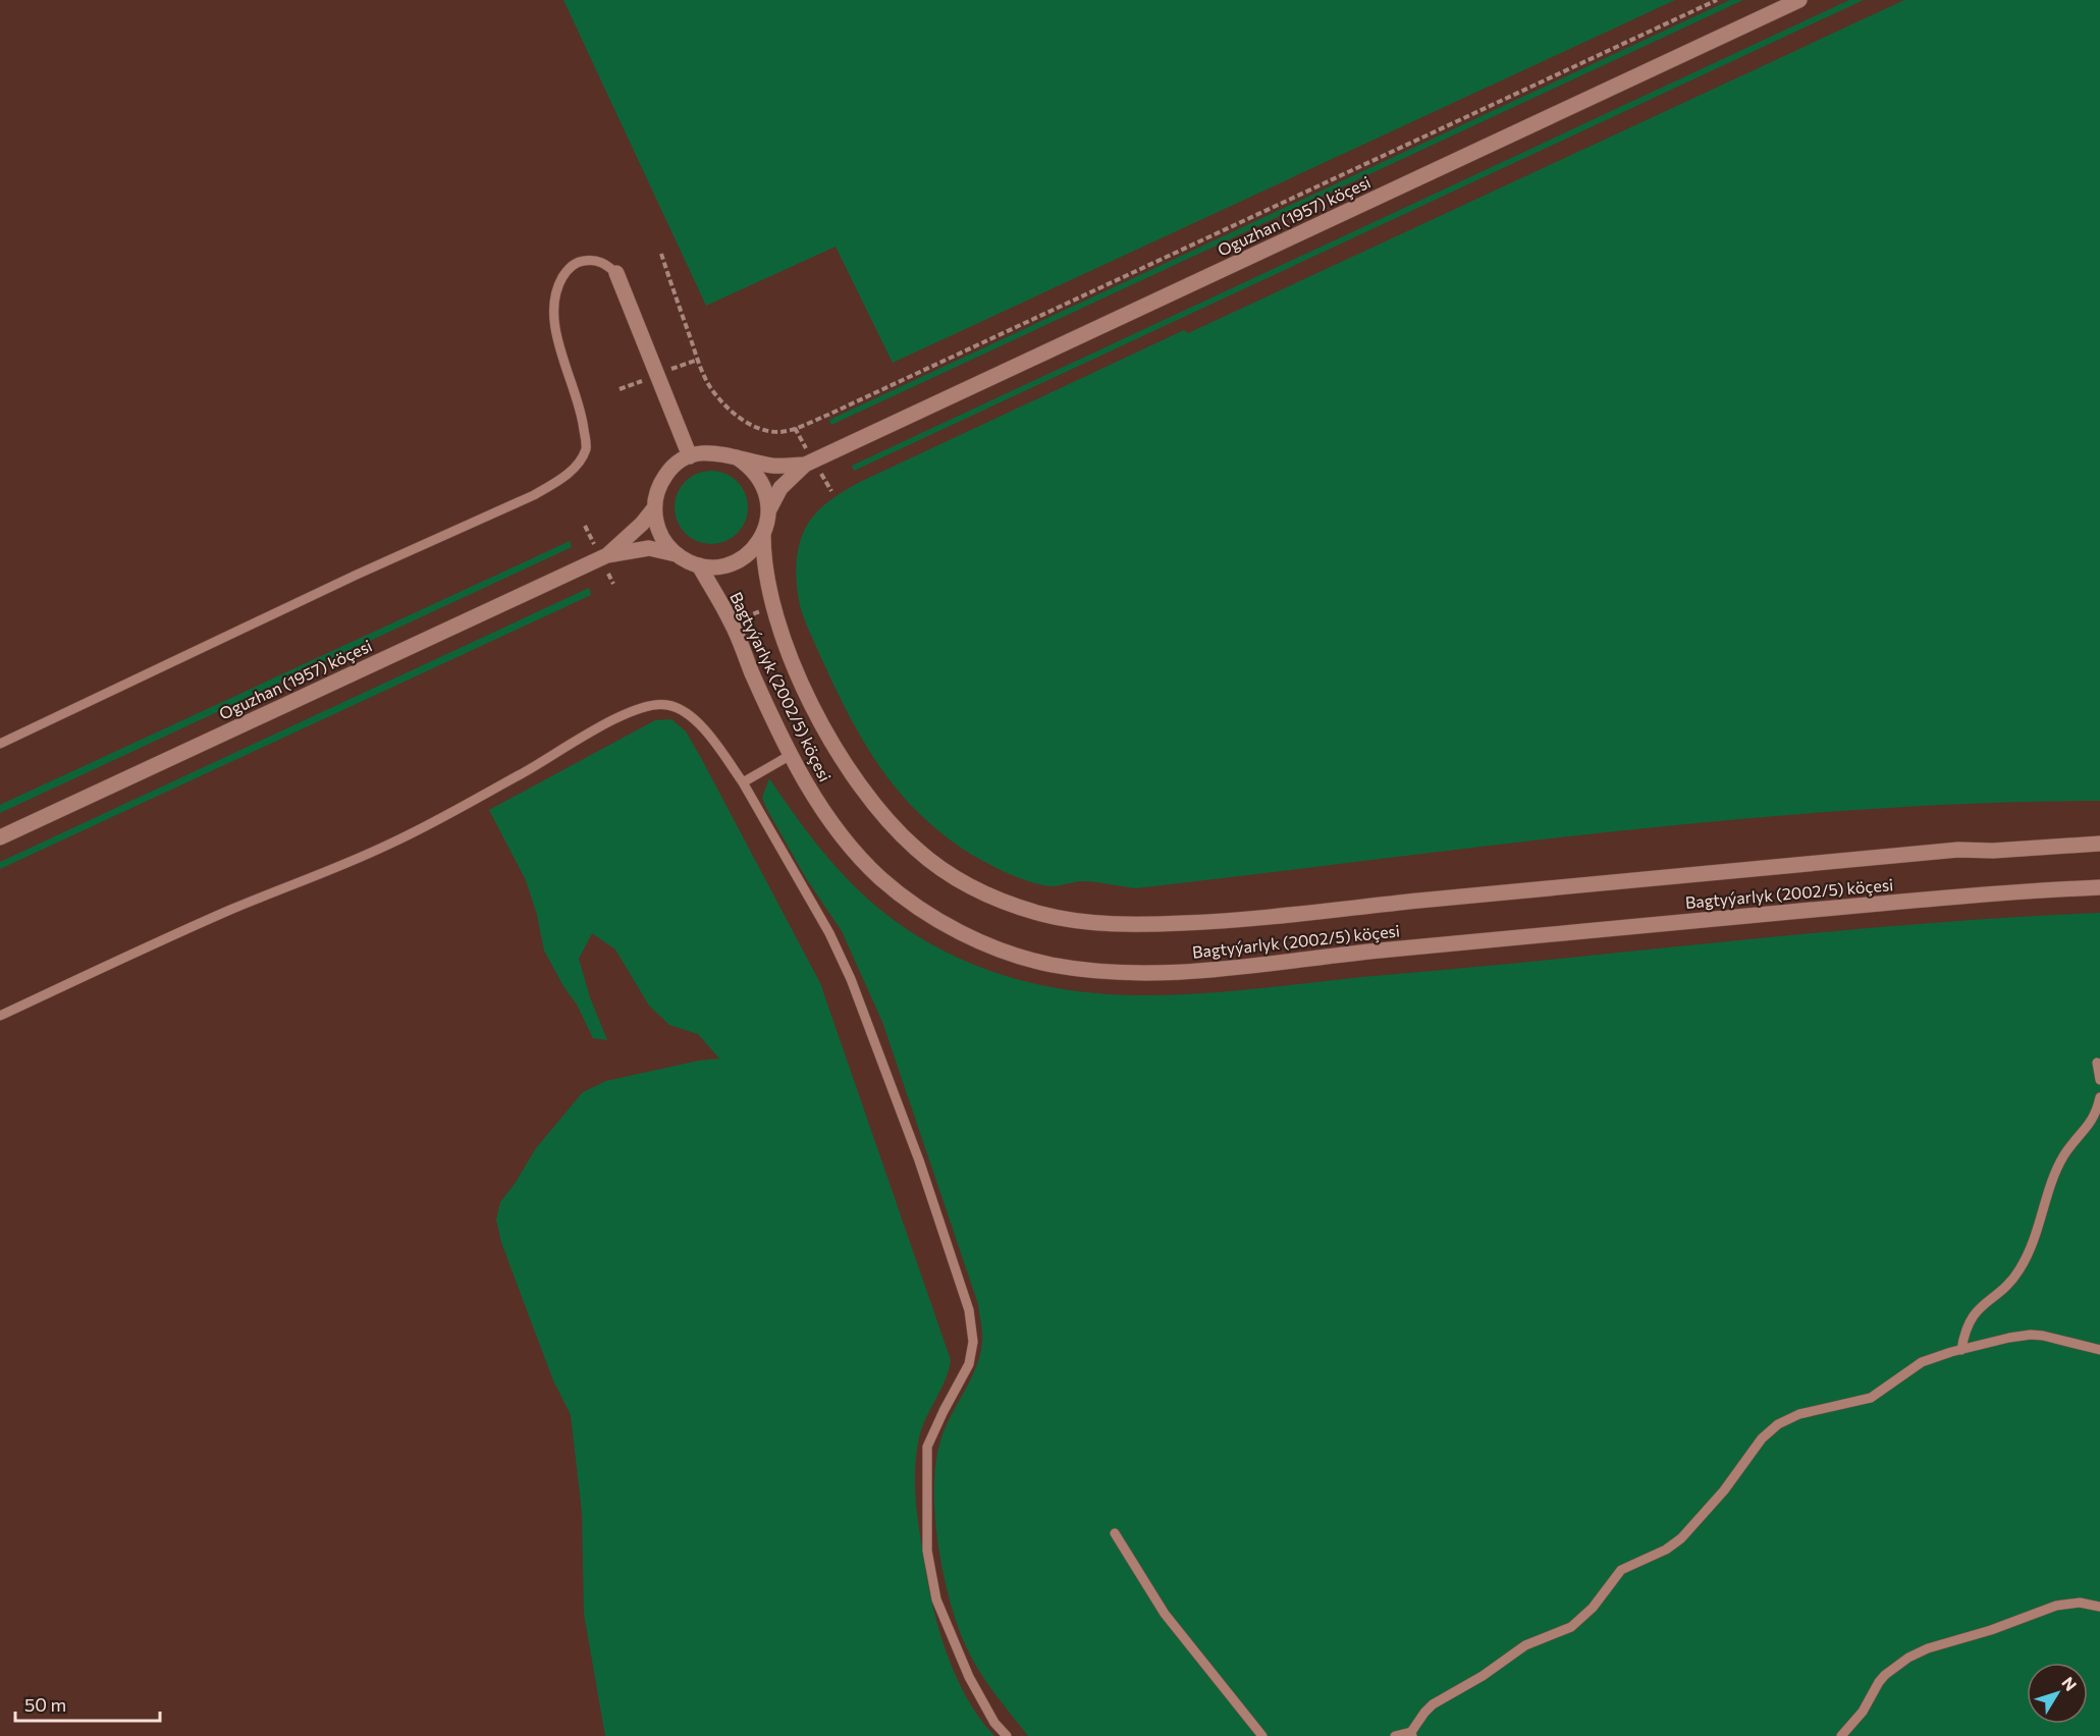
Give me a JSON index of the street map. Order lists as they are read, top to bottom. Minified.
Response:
{"streets":{"street":["Oguzhan (1957) köçesi","Bagtyýarlyk (2002/5) köçesi"]},"crossings":[["Oguzhan (1957) köçesi","Bagtyýarlyk (2002/5) köçesi"]],"scale_bar":"50 m","north":"top right"}
